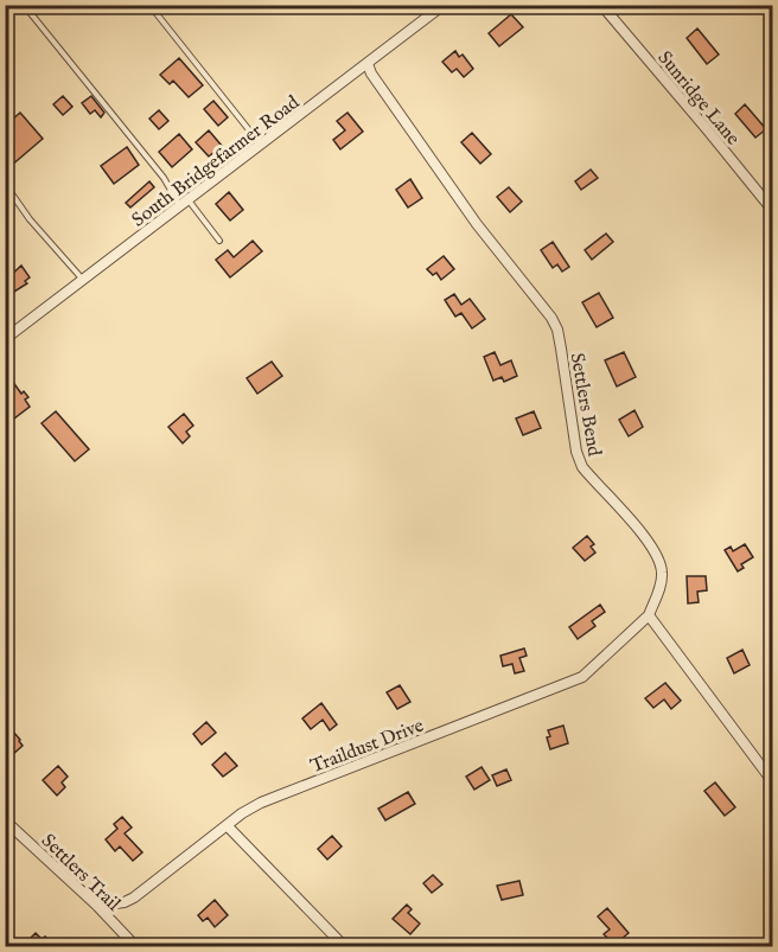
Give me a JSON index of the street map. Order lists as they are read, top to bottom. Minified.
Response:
{"streets":{"street":["Sunridge Lane","South Bridgefarmer Road","Settlers Bend","Traildust Drive","Settlers Trail"]},"crossings":[["South Bridgefarmer Road","Settlers Bend"],["Settlers Bend","Traildust Drive"],["Traildust Drive","Settlers Trail"]]}
